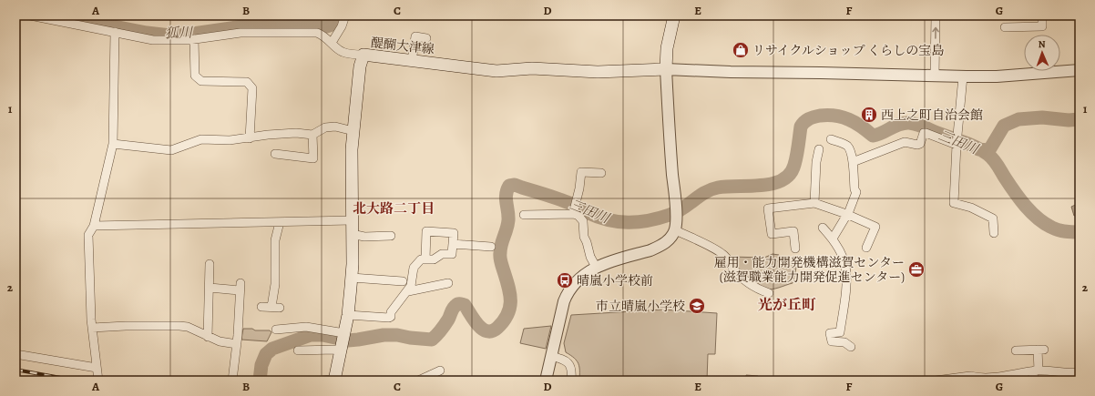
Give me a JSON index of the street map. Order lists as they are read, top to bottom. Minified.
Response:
{"streets":{"main road":["醍醐大津線"]},"districts":["北大路二丁目","光が丘町"],"water":["狐川","三田川"],"places":{"shop":["リサイクルショップ くらしの宝島"],"building":["西上之町自治会館"],"office":["雇用・能力開発機構滋賀センター (滋賀職業能力開発促進センター)"],"bus stop":["晴嵐小学校前"],"school or university":["市立晴嵐小学校"]},"north":"top","grid":{"columns":["A","B","C","D","E","F","G"],"rows":["1","2"]}}
